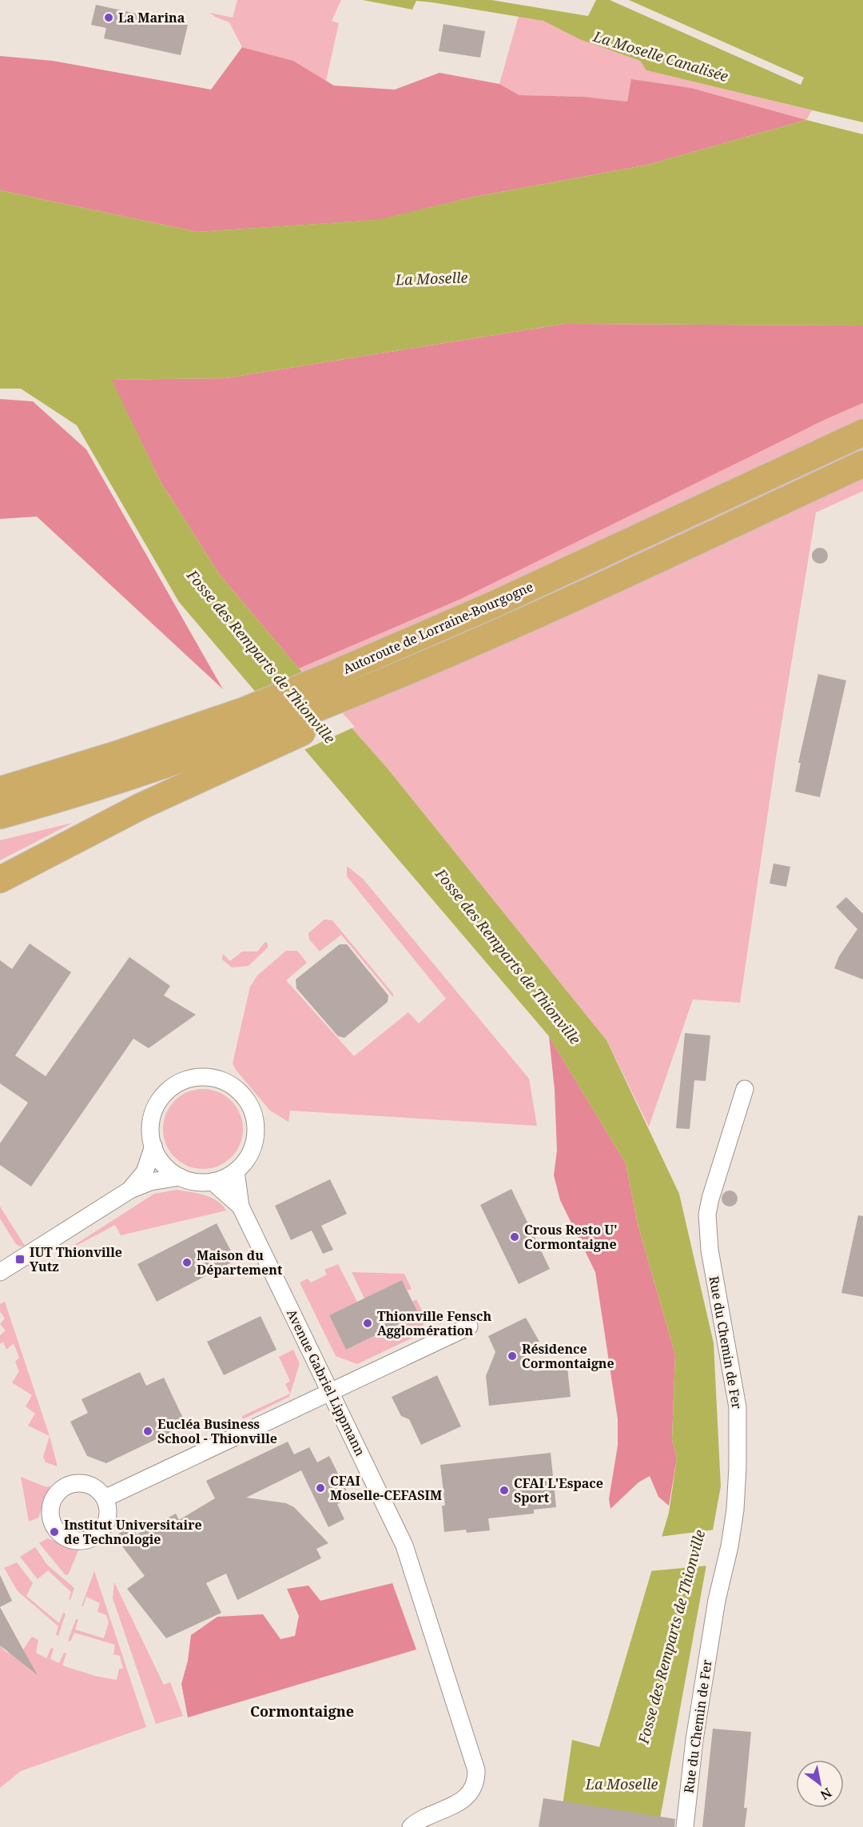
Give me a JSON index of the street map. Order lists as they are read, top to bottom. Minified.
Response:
{"streets":{"highway":["Autoroute de Lorraine-Bourgogne"],"street":["Rue du Chemin de Fer","Avenue Gabriel Lippmann"]},"districts":["Cormontaigne"],"water":["La Moselle Canalisée","La Moselle","Fosse des Remparts de Thionville"],"places":{"other":["La Marina","Crous Resto U' Cormontaigne","Maison du Département","Thionville Fensch Agglomération","Résidence Cormontaigne","Eucléa Business School - Thionville","CFAI Moselle-CEFASIM","CFAI L'Espace Sport","Institut Universitaire de Technologie"],"transit":["IUT Thionville Yutz"]},"north":"bottom right"}
